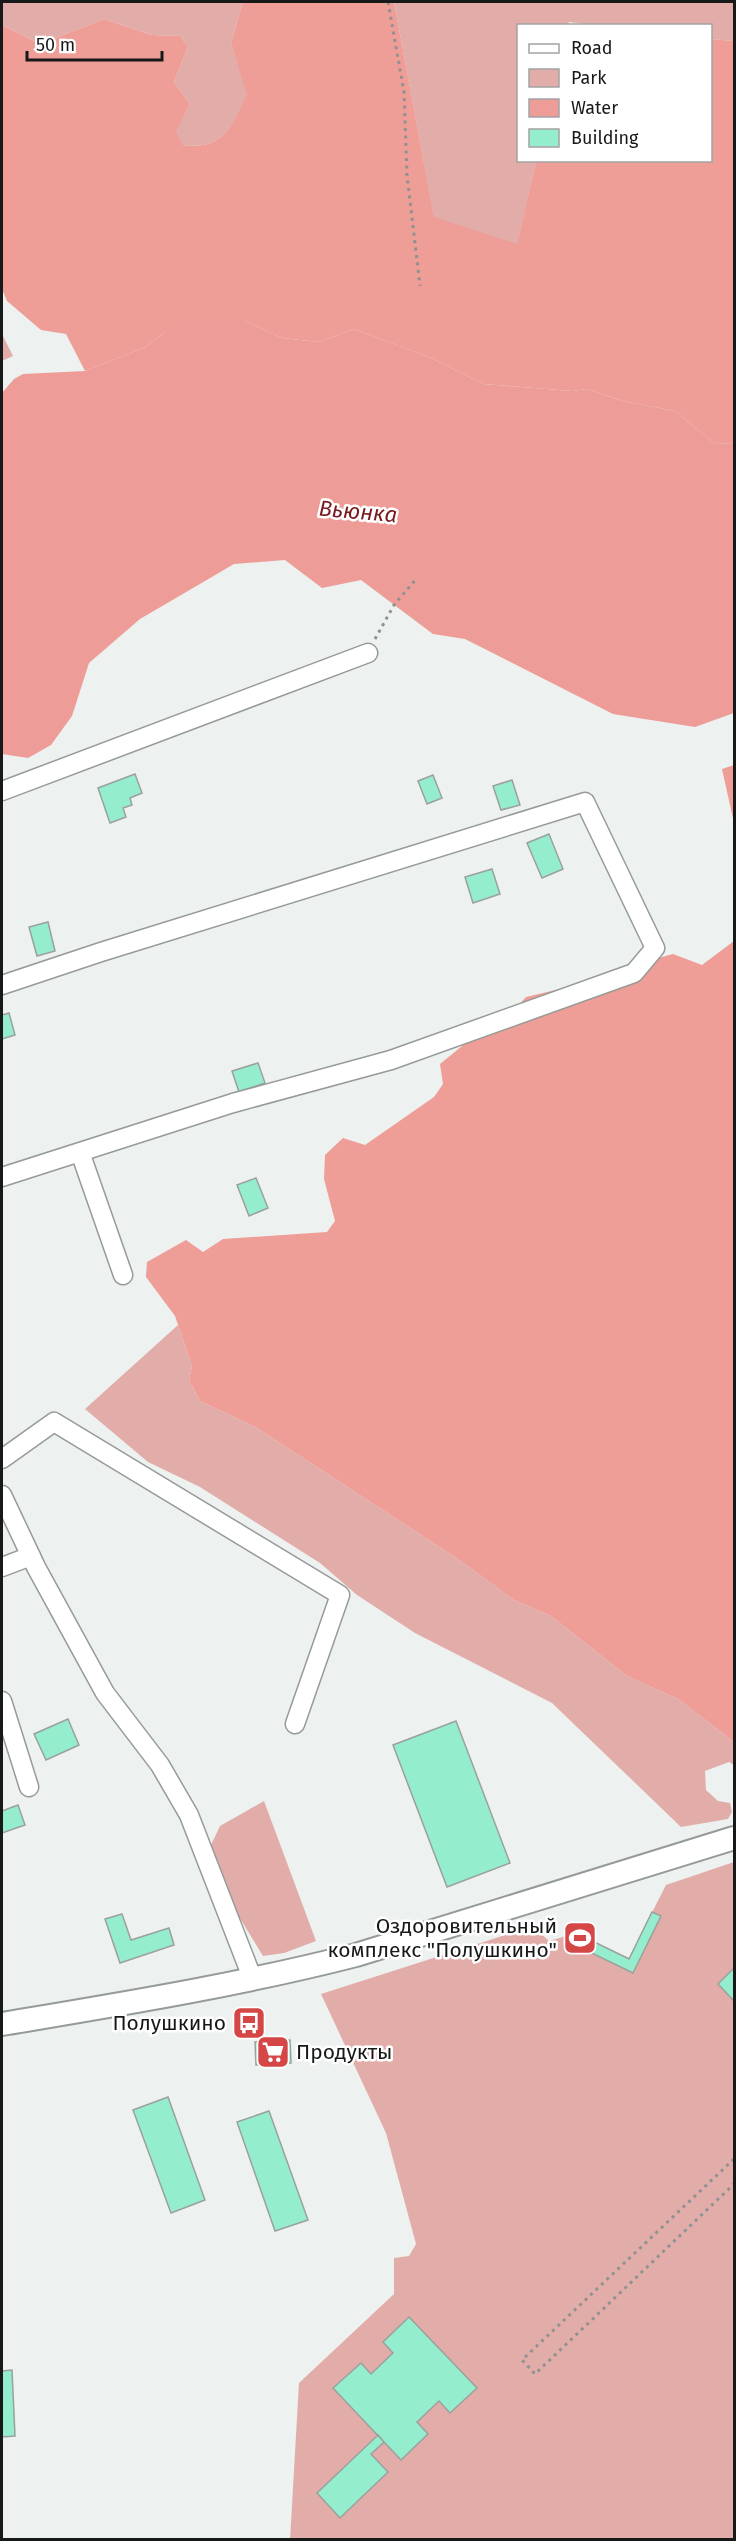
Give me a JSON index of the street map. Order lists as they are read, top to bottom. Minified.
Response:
{"water":["Вьюнка"],"places":{"sports":["Оздоровительный комплекс \"Полушкино\""],"bus stop":["Полушкино"],"supermarket":["Продукты"]},"legend":["Road","Park","Water","Building"],"scale_bar":"50 m"}
